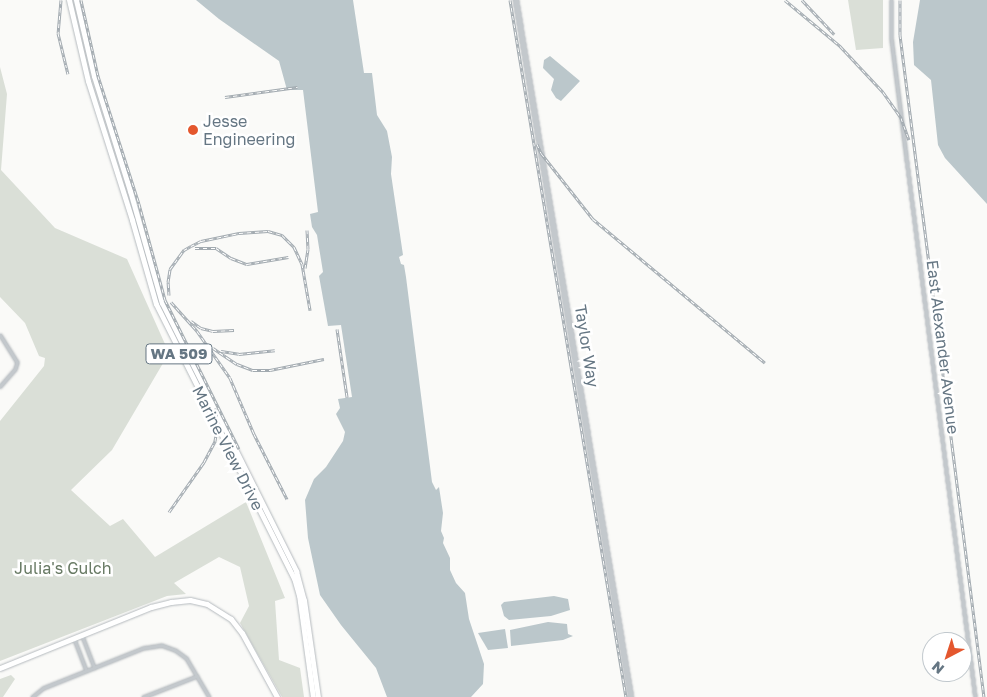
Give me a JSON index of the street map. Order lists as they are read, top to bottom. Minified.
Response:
{"streets":{"main road":["WA 509","Marine View Drive"],"street":["Taylor Way","East Alexander Avenue"]},"parks":["Julia's Gulch"],"places":["Jesse Engineering"],"north":"bottom left"}
